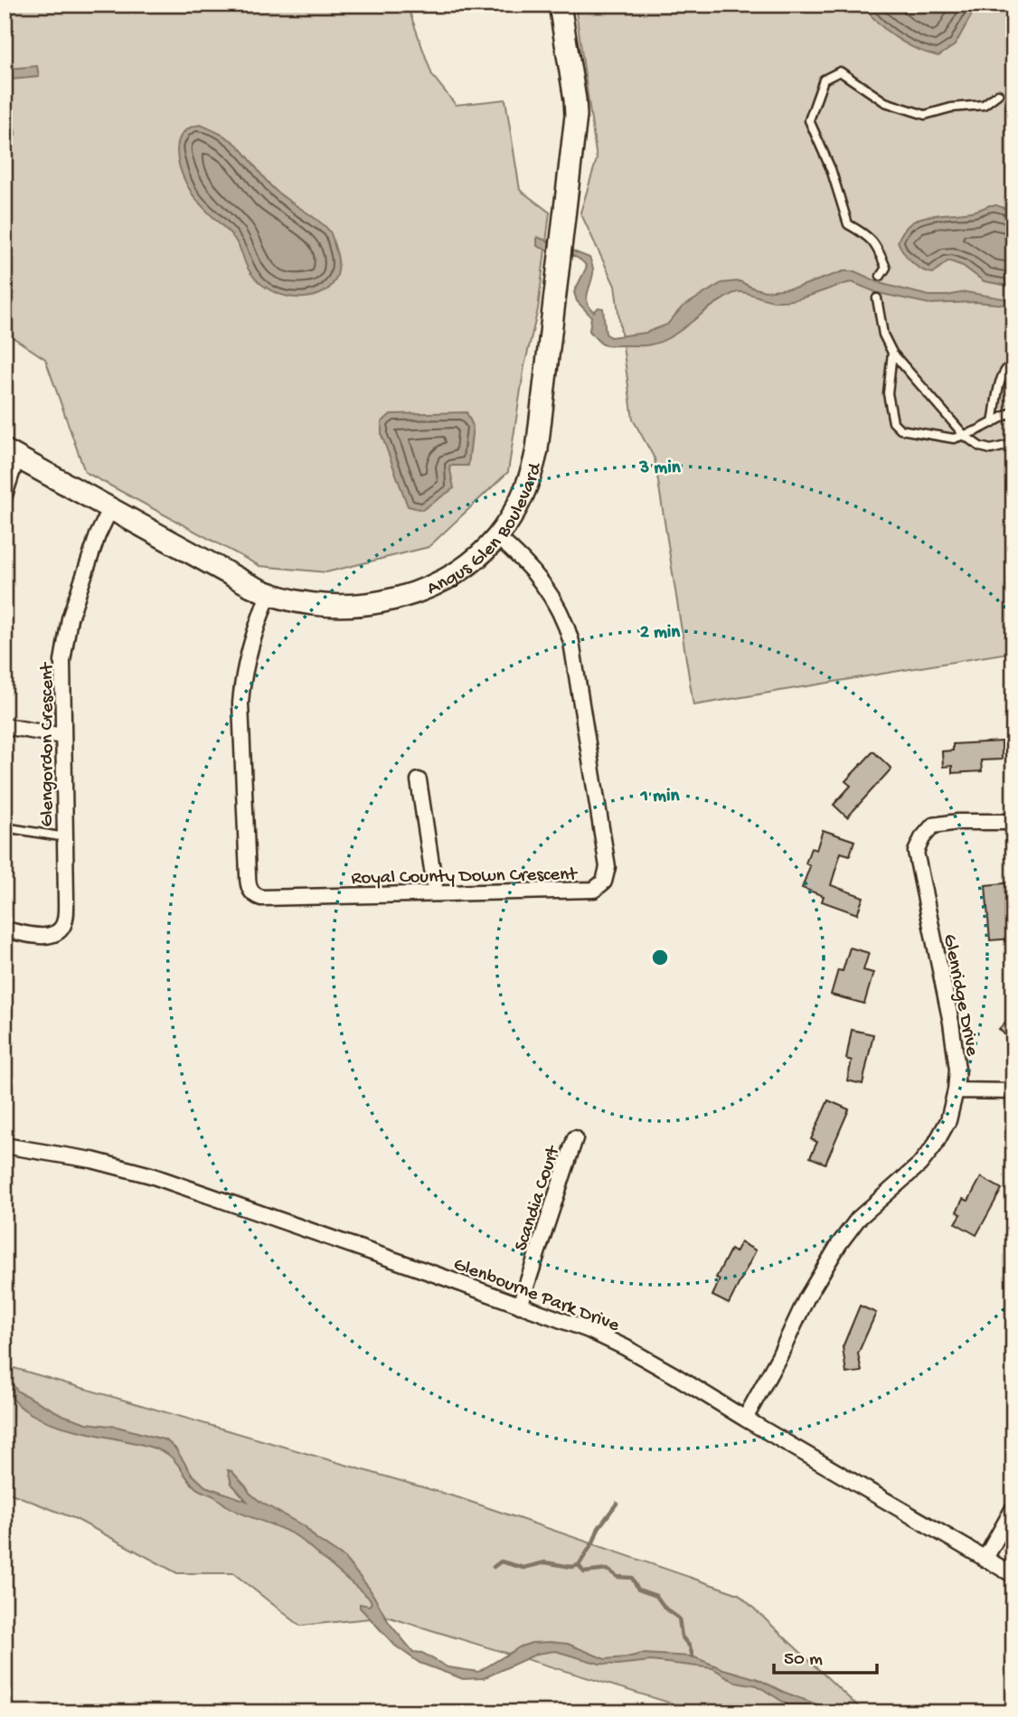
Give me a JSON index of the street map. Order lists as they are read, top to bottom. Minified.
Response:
{"streets":{"street":["Angus Glen Boulevard","Glengordon Crescent","Royal County Down Crescent","Glenridge Drive","Scandia Court","Glenbourne Park Drive"]},"crossings":[["Angus Glen Boulevard","Glengordon Crescent"],["Angus Glen Boulevard","Royal County Down Crescent"],["Glenridge Drive","Glenbourne Park Drive"],["Scandia Court","Glenbourne Park Drive"]],"scale_bar":"50 m","rings":["3 min","2 min","1 min"]}
